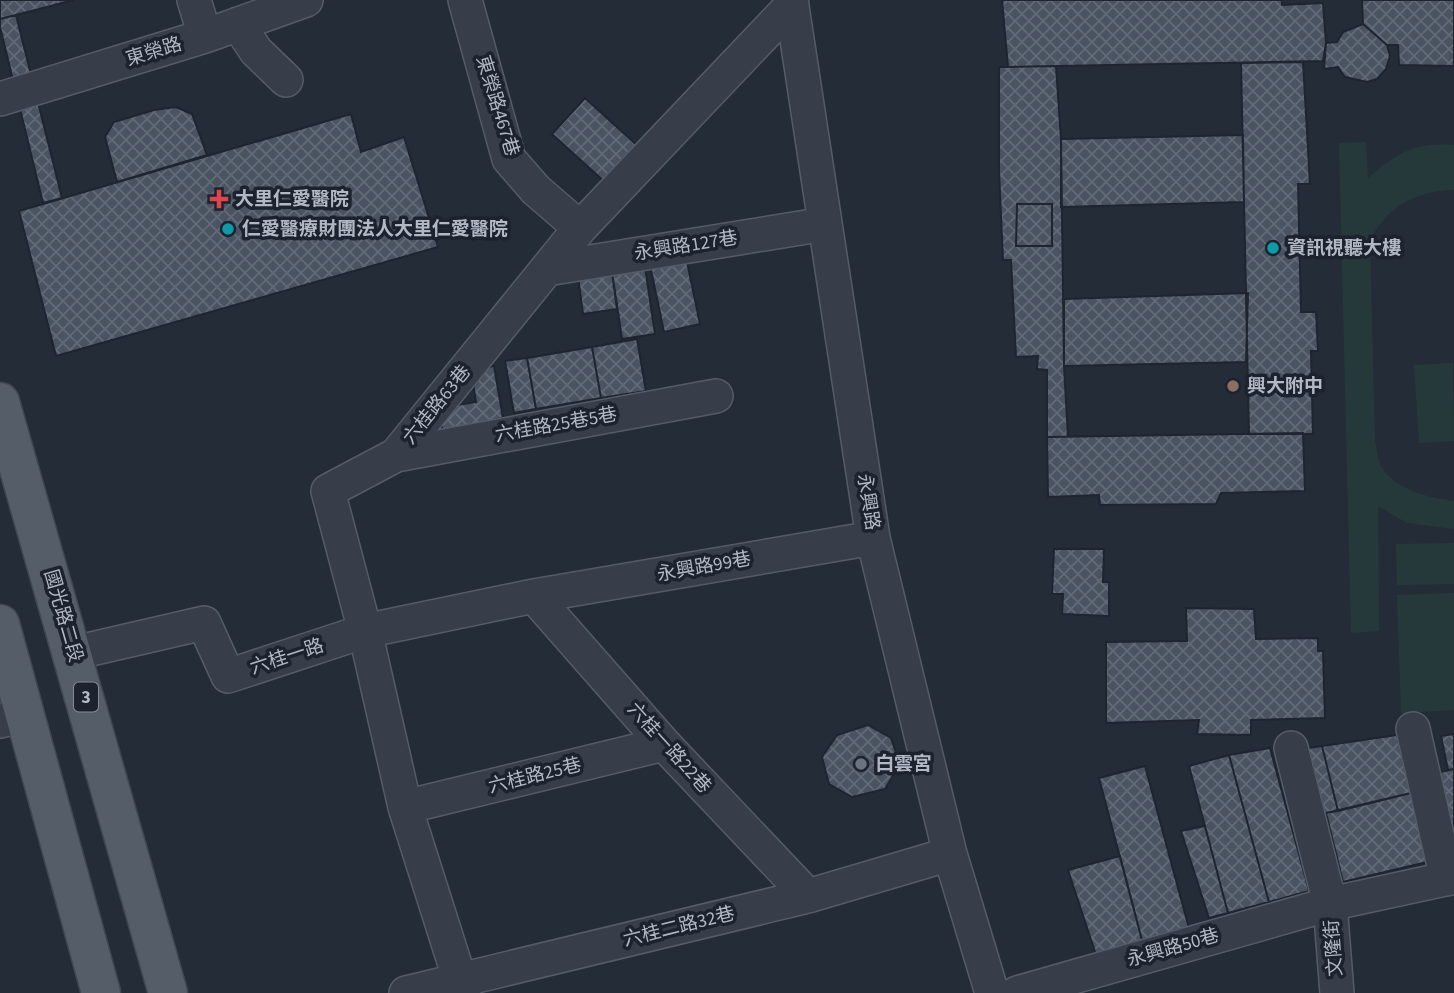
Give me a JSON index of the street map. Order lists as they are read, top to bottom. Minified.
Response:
{"streets":{"main road":["國光路二段","3"],"street":["東榮路","東榮路467巷","永興路127巷","六桂路63巷","六桂路25巷5巷","永興路","永興路99巷","六桂一路","六桂一路22巷","六桂路25巷","六桂二路32巷","永興路50巷","文隆街"]},"crossings":[["東榮路467巷","六桂路63巷"],["永興路127巷","六桂路63巷"],["永興路127巷","永興路"],["六桂路63巷","六桂路25巷5巷"],["六桂路63巷","永興路"],["六桂路63巷","六桂一路"],["六桂路63巷","六桂路25巷"],["六桂路63巷","六桂二路32巷"],["永興路","永興路99巷"],["永興路","六桂二路32巷"],["永興路99巷","六桂一路"],["永興路99巷","六桂一路22巷"],["國光路二段","六桂一路"],["六桂一路","六桂一路22巷"],["六桂一路22巷","六桂路25巷"],["六桂一路22巷","六桂二路32巷"],["永興路50巷","文隆街"]],"places":{"health":["大里仁愛醫院"],"other":["仁愛醫療財團法人大里仁愛醫院","資訊視聽大樓","興大附中","白雲宮"]}}
